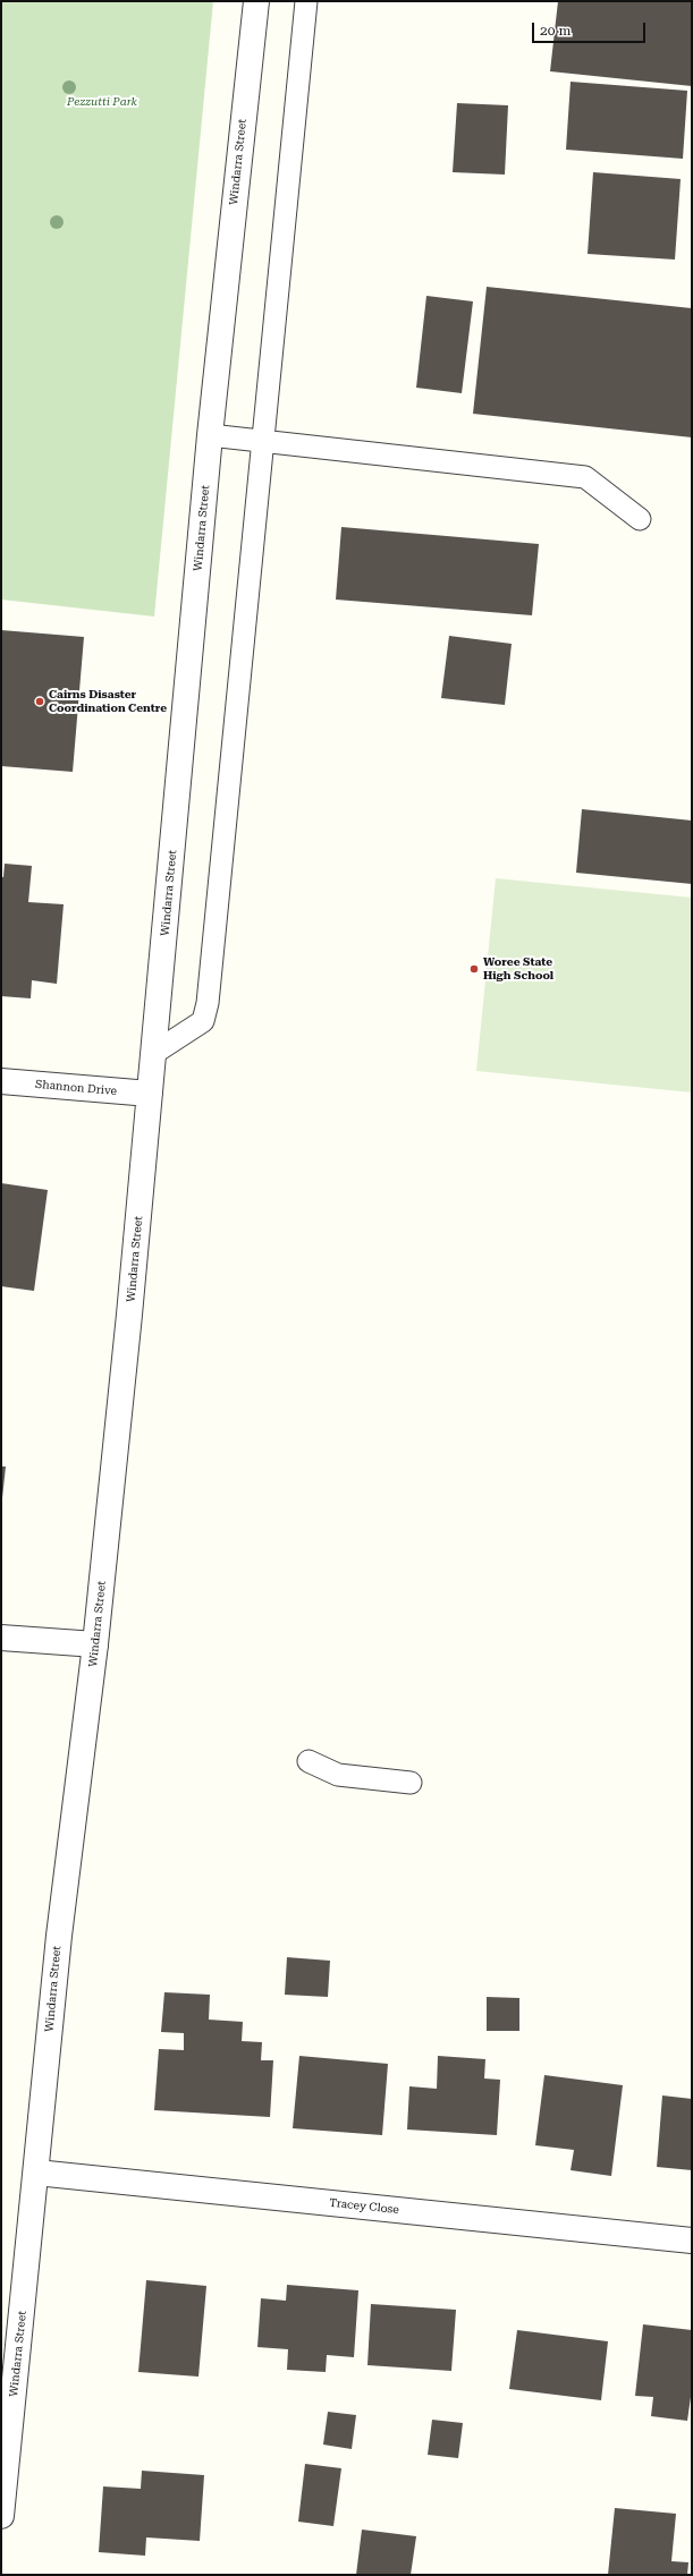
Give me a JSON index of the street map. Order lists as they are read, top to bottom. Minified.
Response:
{"streets":{"street":["Windarra Street","Shannon Drive","Tracey Close"]},"crossings":[["Windarra Street","Shannon Drive"],["Windarra Street","Tracey Close"]],"parks":["Pezzutti Park"],"places":["Cairns Disaster Coordination Centre","Woree State High School"],"scale_bar":"20 m"}
